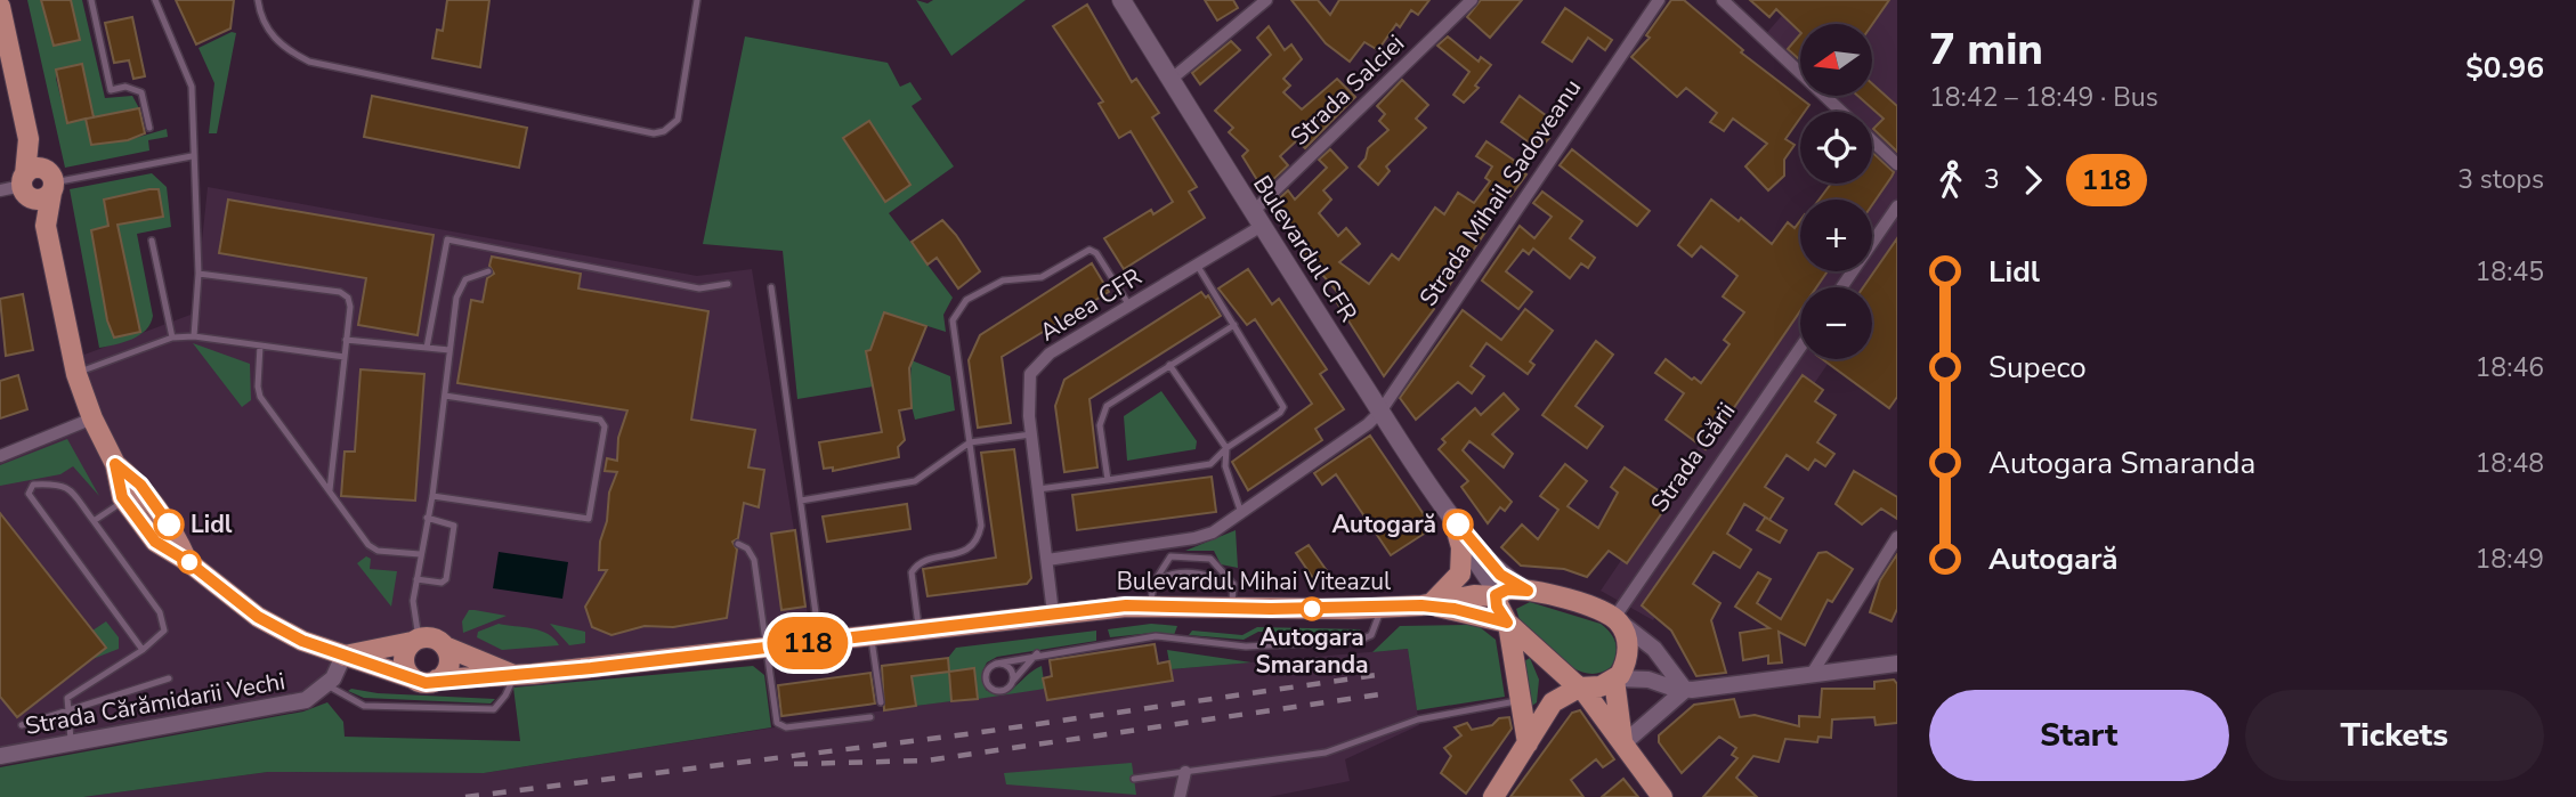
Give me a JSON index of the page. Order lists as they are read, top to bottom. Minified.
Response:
{"streets":{"main road":["Bulevardul CFR","Bulevardul Mihai Viteazul"],"street":["Strada Salciei","Strada Mihail Sadoveanu","Aleea CFR","Strada Gării","Strada Cărămidarii Vechi"]},"crossings":[["Strada Salciei","Bulevardul CFR"],["Strada Salciei","Aleea CFR"],["Strada Mihail Sadoveanu","Bulevardul CFR"],["Strada Mihail Sadoveanu","Aleea CFR"],["Bulevardul CFR","Aleea CFR"],["Bulevardul CFR","Bulevardul Mihai Viteazul"],["Aleea CFR","Bulevardul Mihai Viteazul"],["Strada Gării","Bulevardul Mihai Viteazul"]],"places":["Lidl","Autogară","Autogara Smaranda"],"lines":["bus line 118"],"north":"left","page":{"on_map":"118","heading":["7 min","18:42 – 18:49 · Bus","$0.96"],"map_buttons":["+","−"],"legs":["3","118","3 stops"],"list":[{"name":"Lidl","value":"18:45"},{"name":"Supeco","value":"18:46"},{"name":"Autogara Smaranda","value":"18:48"},{"name":"Autogară","value":"18:49"}],"buttons":["Start","Tickets"]}}
